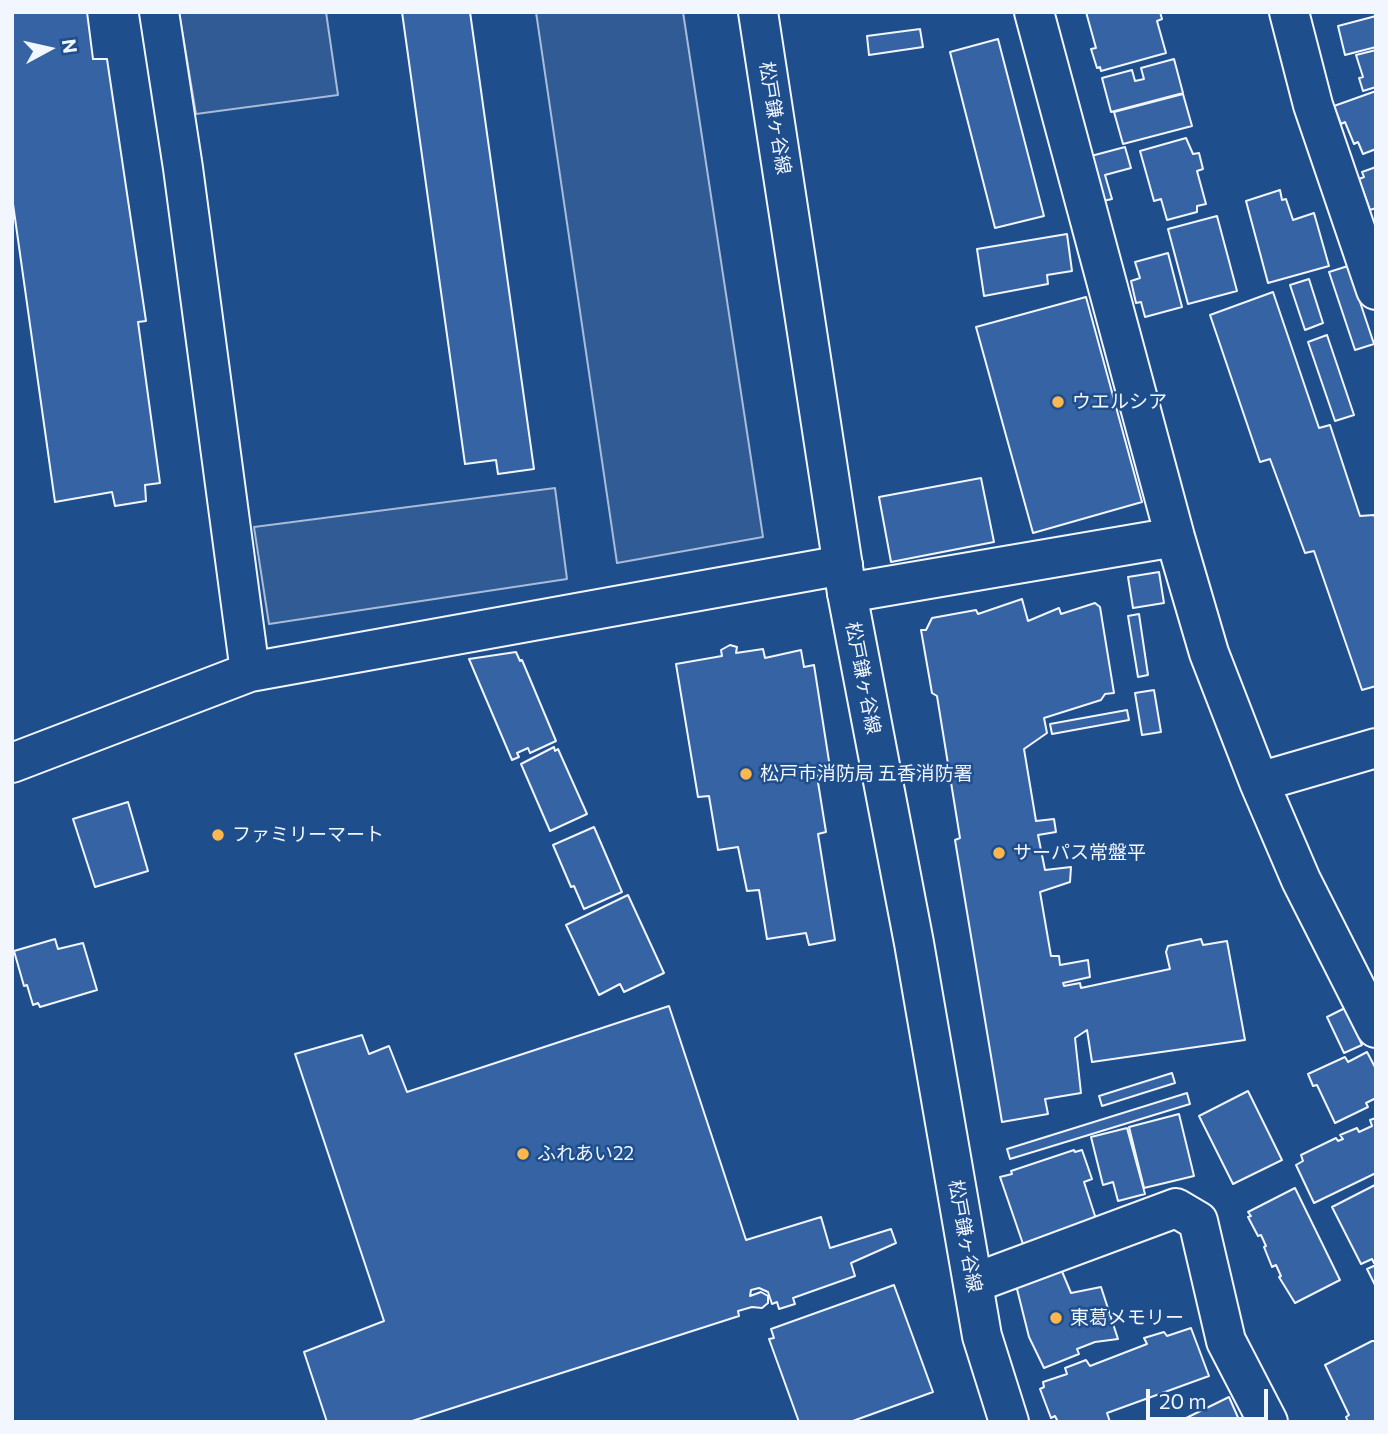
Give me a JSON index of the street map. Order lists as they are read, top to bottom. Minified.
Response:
{"streets":{"street":["松戸鎌ヶ谷線"]},"places":["ウエルシア","松戸市消防局 五香消防署","ファミリーマート","サーパス常盤平","ふれあい22","東葛メモリー"],"scale_bar":"20 m","north":"right"}
